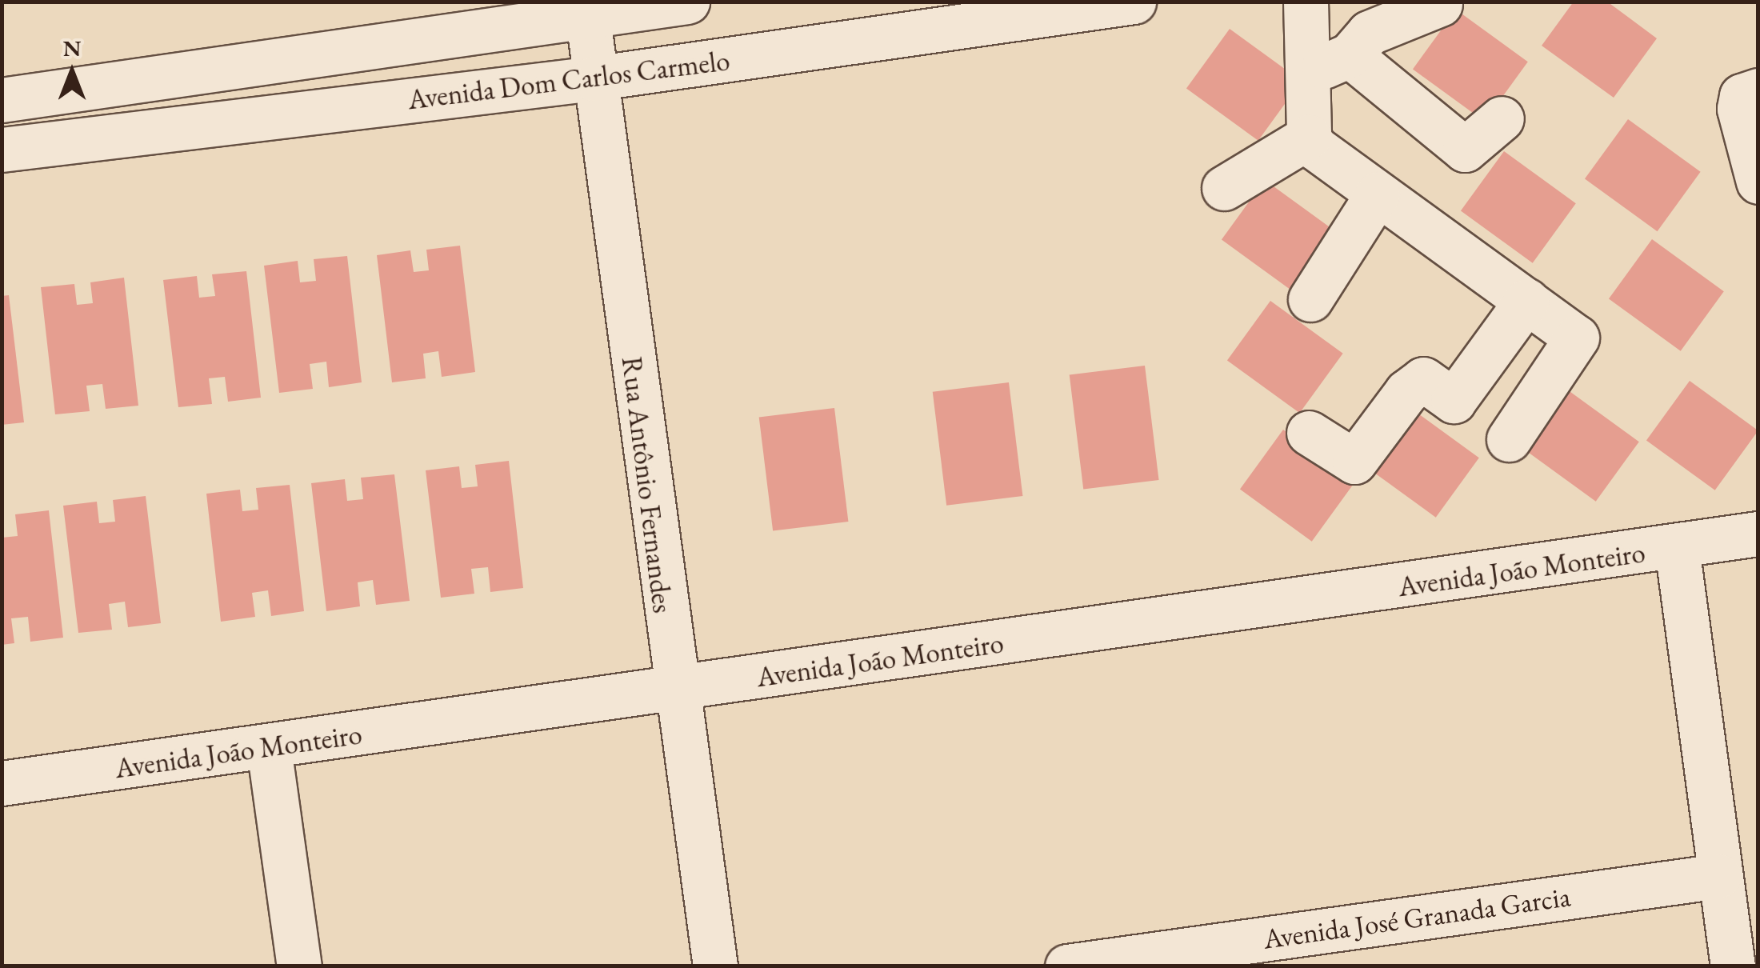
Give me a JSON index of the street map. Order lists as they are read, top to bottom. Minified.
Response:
{"streets":{"street":["Avenida Dom Carlos Carmelo","Rua Antônio Fernandes","Avenida João Monteiro","Avenida José Granada Garcia"]},"crossings":[["Avenida Dom Carlos Carmelo","Rua Antônio Fernandes"],["Rua Antônio Fernandes","Avenida João Monteiro"]],"north":"top"}
